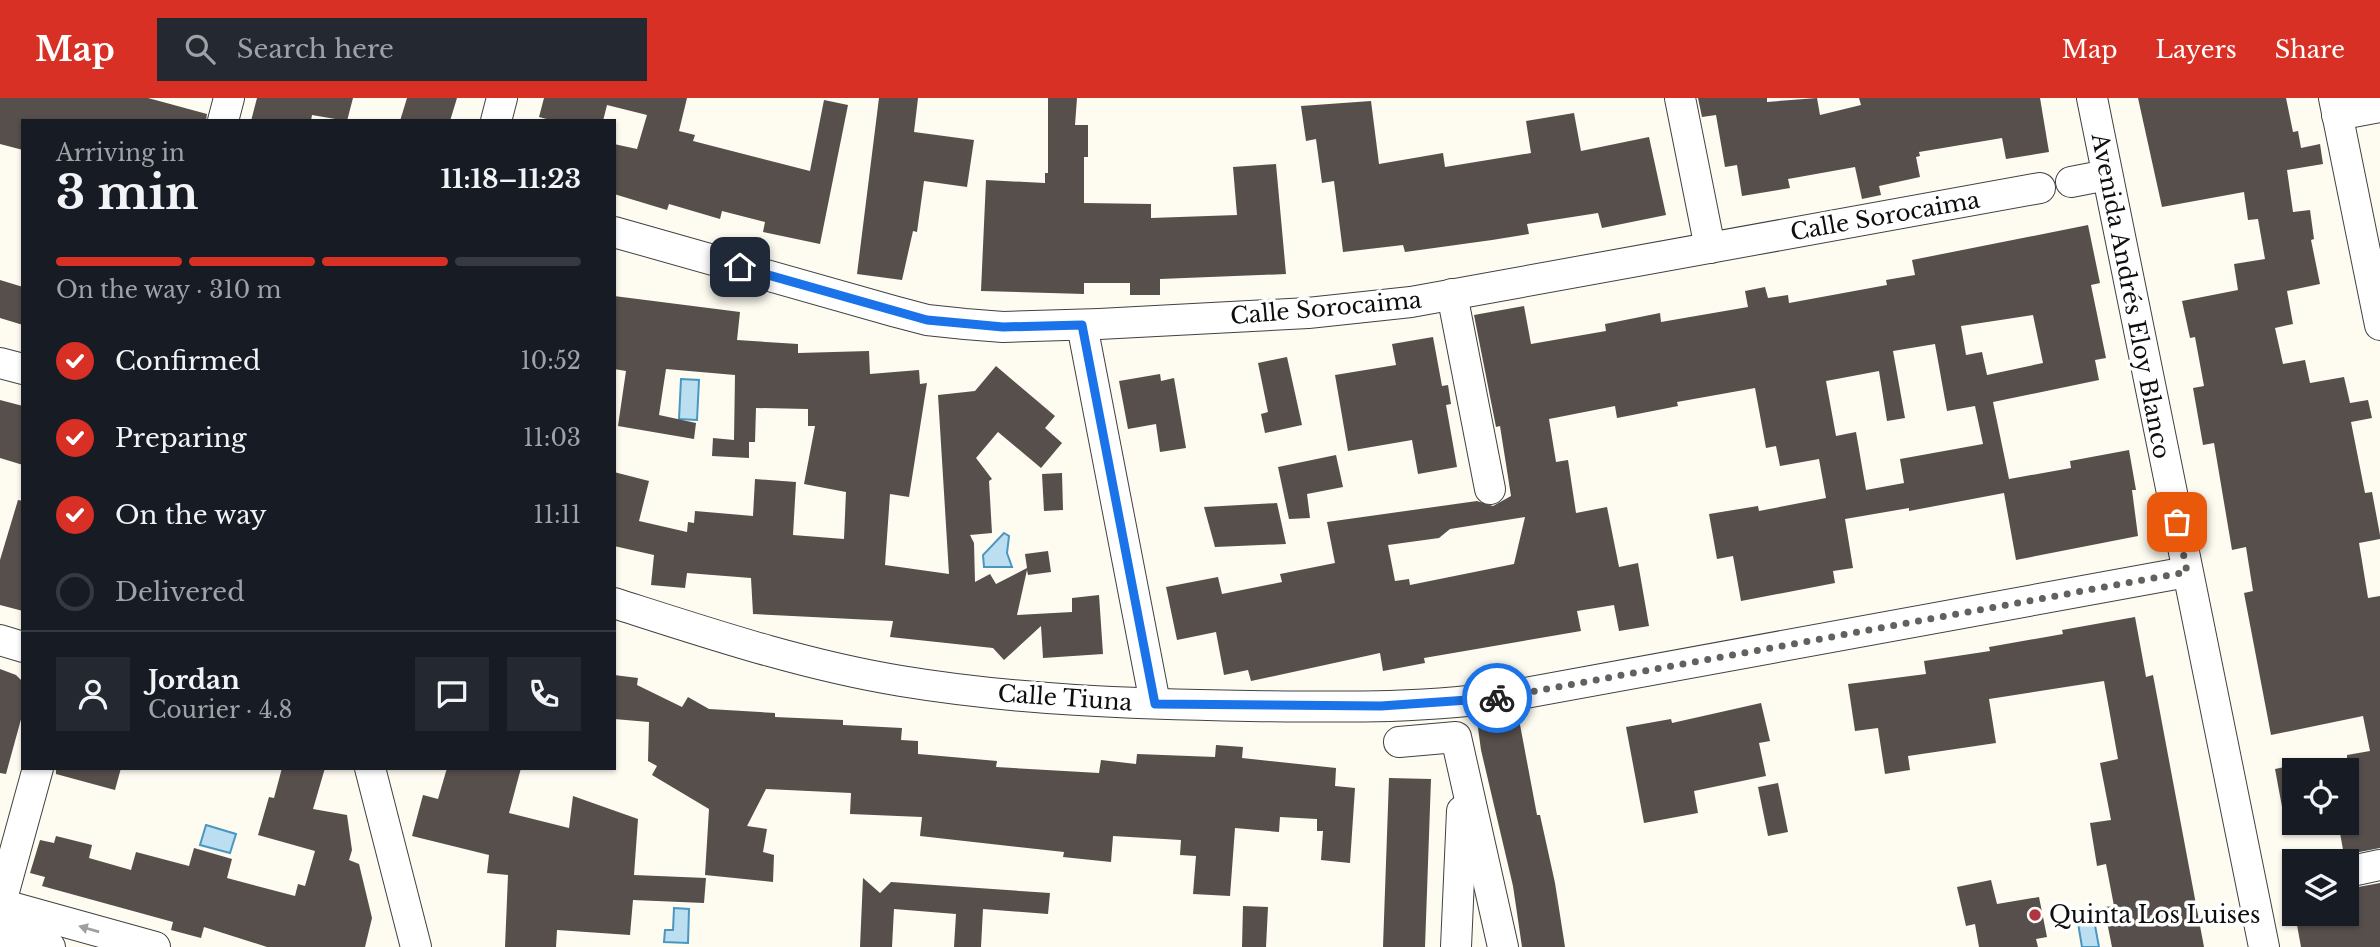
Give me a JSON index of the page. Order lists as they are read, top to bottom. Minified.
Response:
{"streets":{"street":["Calle Sorocaima","Avenida Andrés Eloy Blanco","Calle Tiuna"]},"crossings":[["Avenida Andrés Eloy Blanco","Calle Tiuna"]],"places":["Quinta Los Luises"],"page":{"header":"Map","search":"Search here","nav":["Map","Layers","Share"],"heading":["3 min","Arriving in","11:18–11:23"],"panel":["Jordan","Courier · 4.8"],"bar":"On the way · 310 m","list":[["Confirmed","10:52"],["Preparing","11:03"],["On the way","11:11"],"Delivered"]}}
